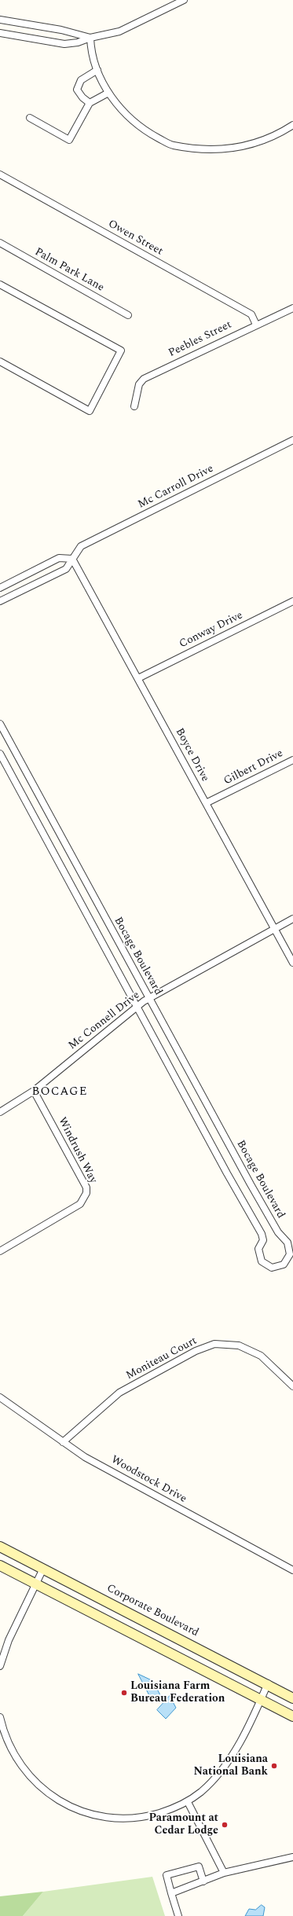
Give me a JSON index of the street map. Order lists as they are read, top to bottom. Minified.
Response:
{"streets":{"street":["Owen Street","Palm Park Lane","Peebles Street","Mc Carroll Drive","Conway Drive","Boyce Drive","Gilbert Drive","Bocage Boulevard","Mc Connell Drive","Windrush Way","Moniteau Court","Woodstock Drive","Corporate Boulevard"]},"crossings":[["Owen Street","Peebles Street"],["Mc Carroll Drive","Boyce Drive"],["Conway Drive","Boyce Drive"],["Boyce Drive","Gilbert Drive"],["Boyce Drive","Mc Connell Drive"],["Bocage Boulevard","Mc Connell Drive"],["Mc Connell Drive","Windrush Way"],["Moniteau Court","Woodstock Drive"]],"districts":["BOCAGE"],"places":["Louisiana Farm Bureau Federation","Louisiana National Bank","Paramount at Cedar Lodge"]}
